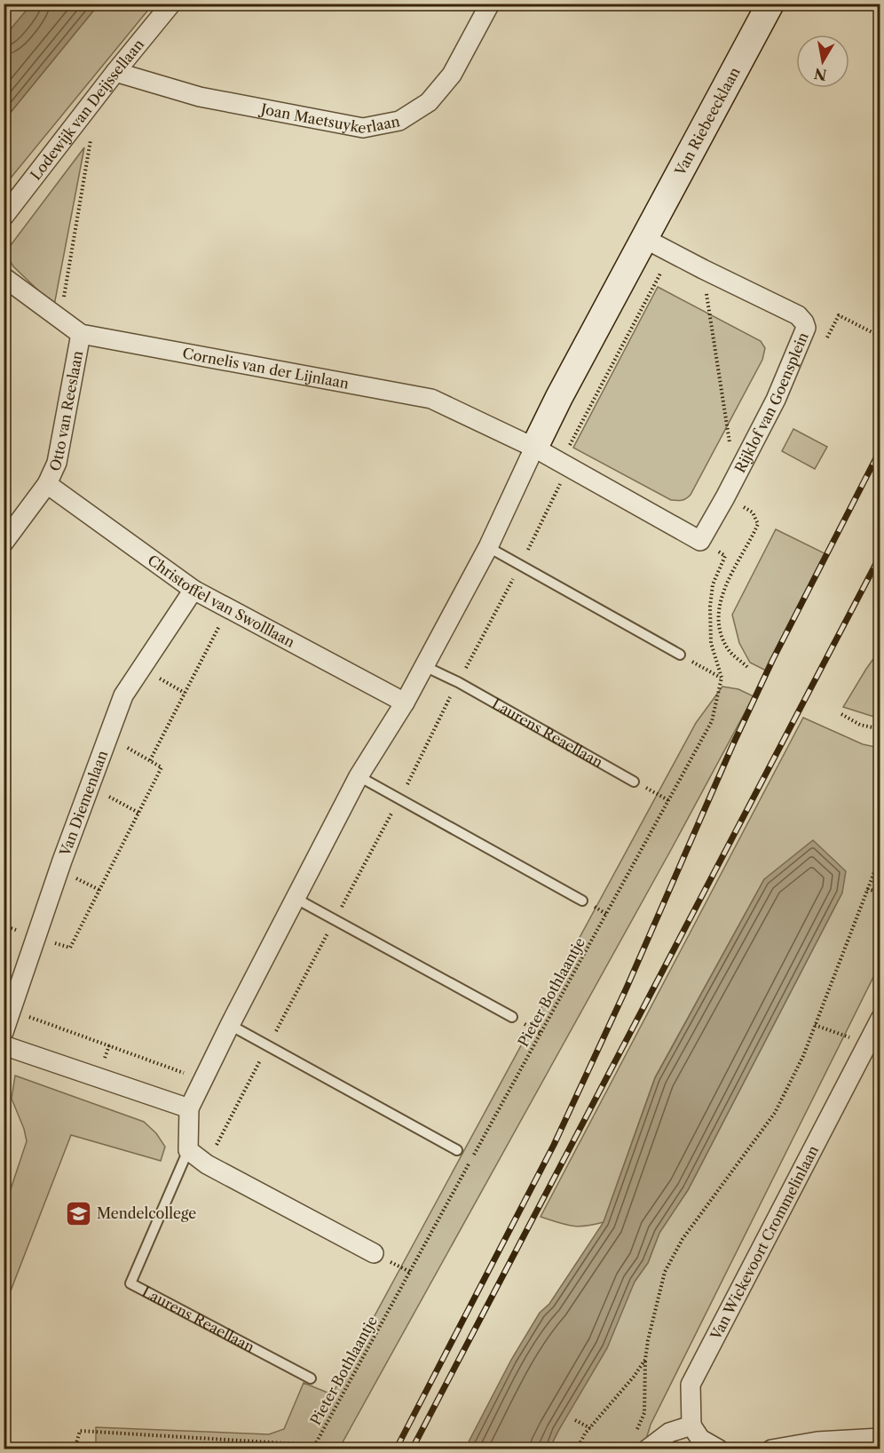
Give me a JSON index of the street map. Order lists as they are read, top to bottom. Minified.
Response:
{"streets":{"street":["Lodewijk van Deijssellaan","Joan Maetsuykerlaan","Van Riebeecklaan","Cornelis van der Lijnlaan","Rijklof van Goensplein","Otto van Reeslaan","Christoffel van Swolllaan","Laurens Reaellaan","Van Diemenlaan","Van Wickevoort Crommelinlaan"],"path":["Pieter Bothlaantje"]},"crossings":[["Lodewijk van Deijssellaan","Joan Maetsuykerlaan"],["Van Riebeecklaan","Rijklof van Goensplein"],["Cornelis van der Lijnlaan","Otto van Reeslaan"],["Cornelis van der Lijnlaan","Laurens Reaellaan"],["Rijklof van Goensplein","Pieter Bothlaantje"],["Otto van Reeslaan","Christoffel van Swolllaan"],["Christoffel van Swolllaan","Laurens Reaellaan"],["Christoffel van Swolllaan","Van Diemenlaan"]],"places":{"school or university":["Mendelcollege"]},"north":"bottom"}
